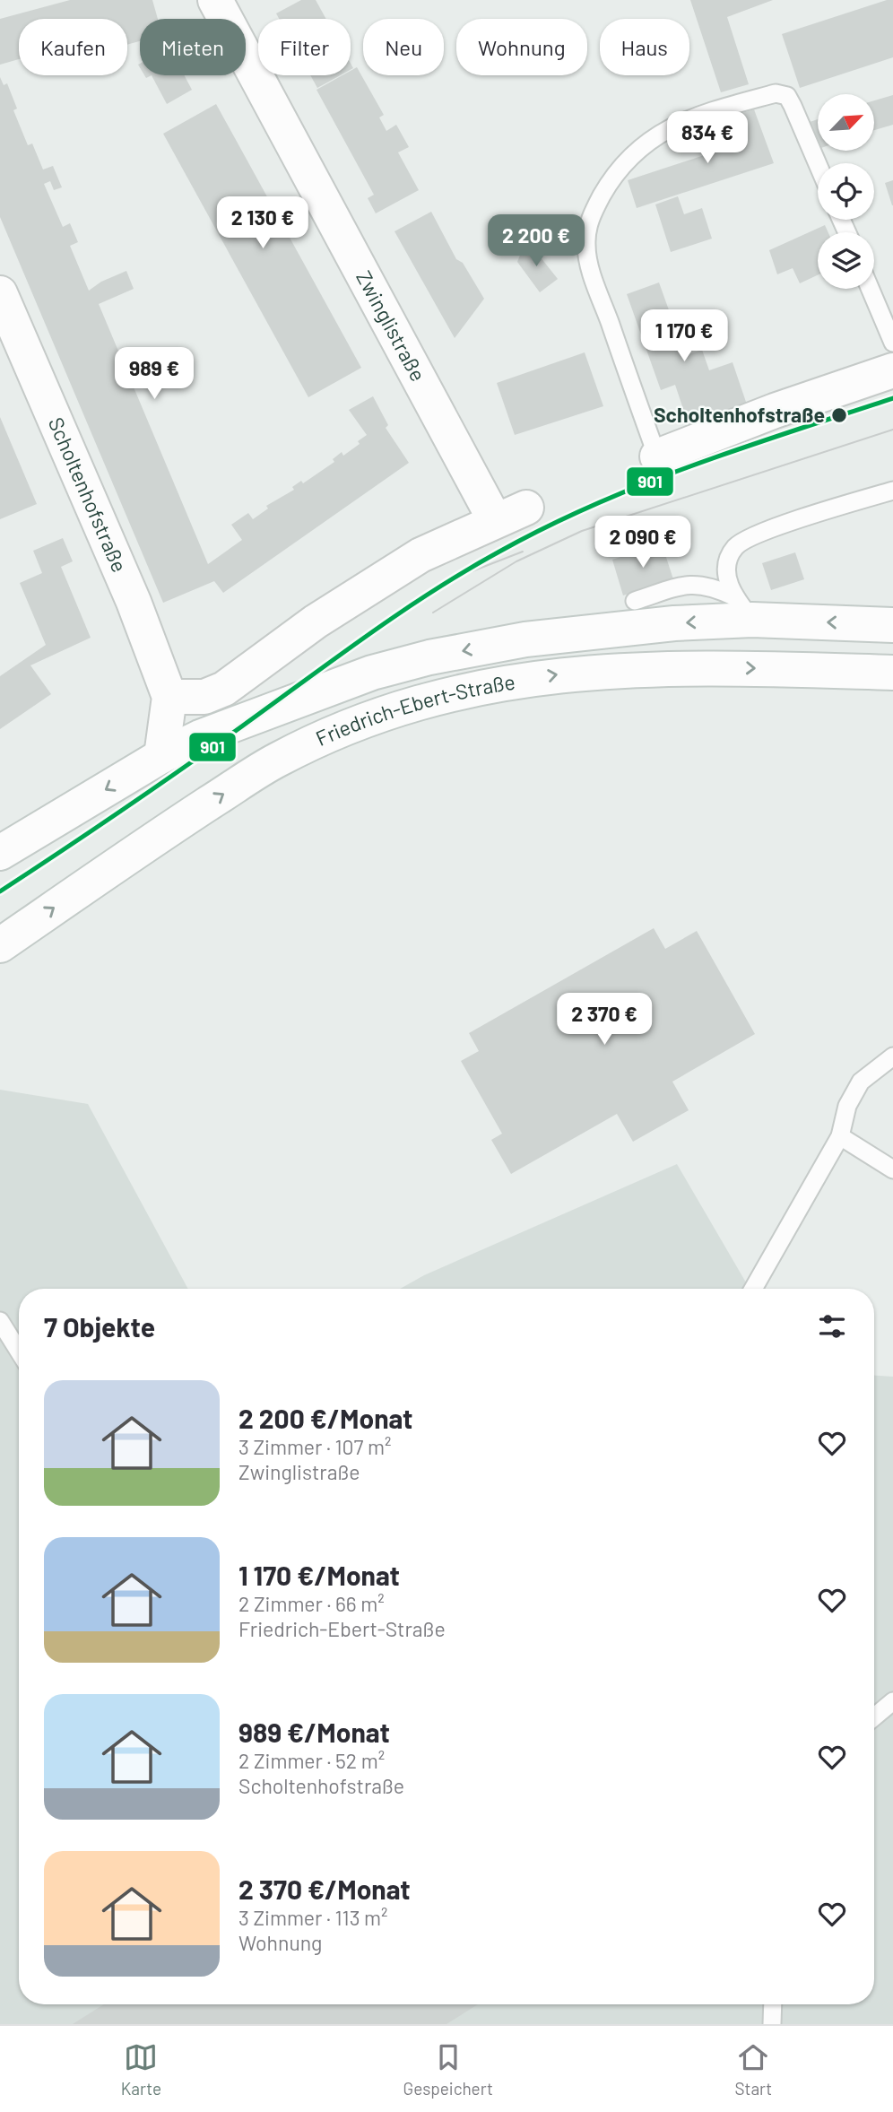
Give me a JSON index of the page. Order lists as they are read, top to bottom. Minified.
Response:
{"streets":{"main road":["Zwinglistraße","Scholtenhofstraße","Friedrich-Ebert-Straße"]},"crossings":[["Zwinglistraße","Scholtenhofstraße"]],"places":["Scholtenhofstraße"],"lines":["transit line 901"],"north":"top right","page":{"chip":["Kaufen","Mieten","Filter","Neu","Wohnung","Haus"],"price":["834 €","2 130 €","2 200 €","1 170 €","989 €","2 090 €","2 370 €"],"heading":"7 Objekte","list":[{"name":"2 200 €/Monat","note":"3 Zimmer · 107 m² · Zwinglistraße"},{"name":"1 170 €/Monat","note":"2 Zimmer · 66 m² · Friedrich-Ebert-Straße"},{"name":"989 €/Monat","note":"2 Zimmer · 52 m² · Scholtenhofstraße"},{"name":"2 370 €/Monat","note":"3 Zimmer · 113 m² · Wohnung"}],"tabs":["Karte","Gespeichert","Start"]}}
